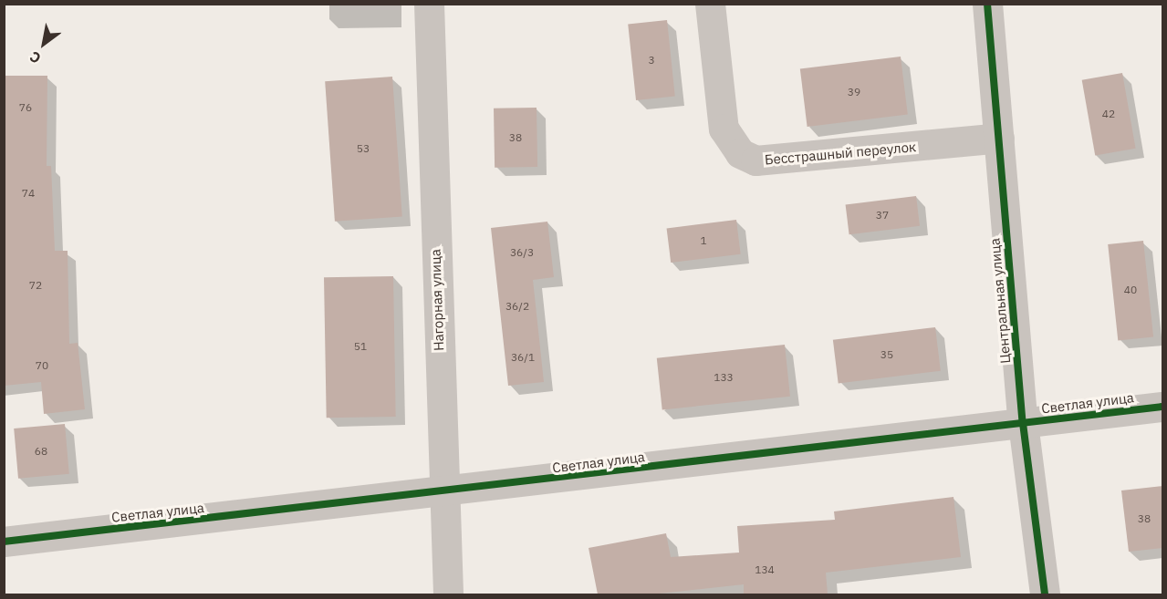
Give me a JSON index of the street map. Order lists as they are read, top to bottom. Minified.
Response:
{"streets":{"street":["Бесстрашный переулок","Нагорная улица","Центральная улица","Светлая улица"]},"crossings":[["Бесстрашный переулок","Центральная улица"],["Нагорная улица","Светлая улица"],["Центральная улица","Светлая улица"]],"house_numbers":["3","39","76","42","38","53","74","37","1","36/3","72","40","36/2","51","35","36/1","70","133","68","38","134"],"north":"bottom left"}
